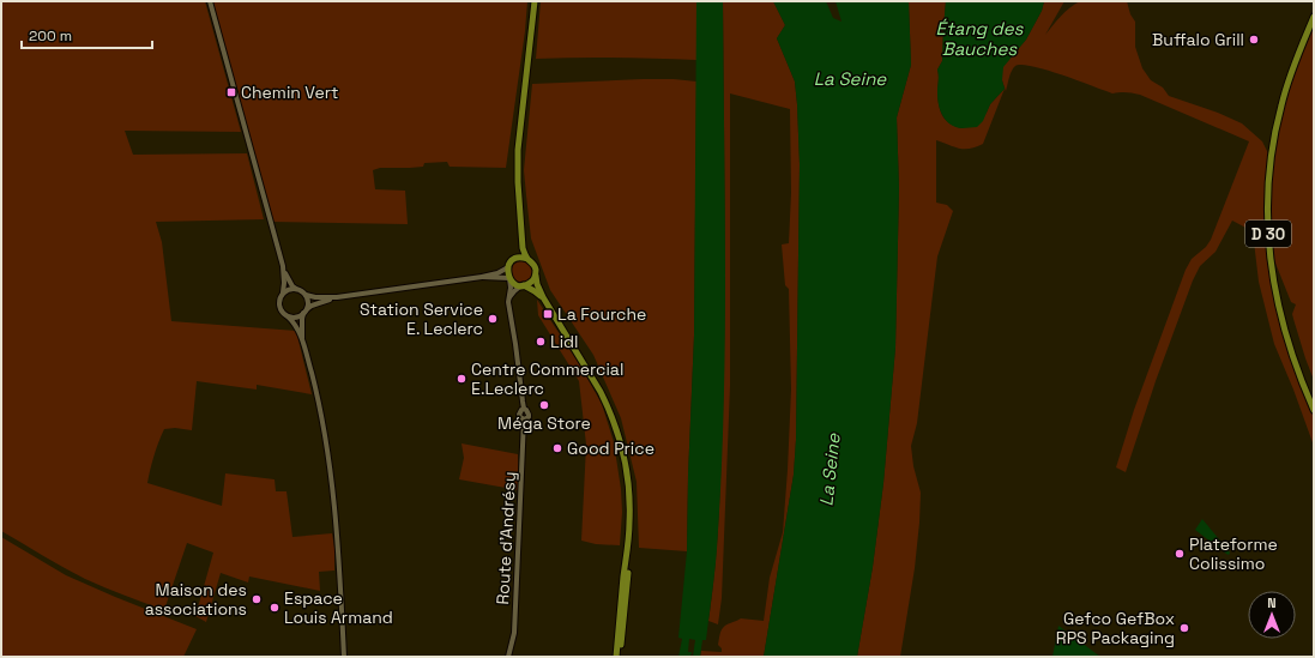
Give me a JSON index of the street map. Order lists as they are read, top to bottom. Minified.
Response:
{"streets":{"main road":["D 30"],"street":["Route d'Andrésy"]},"water":["Étang des Bauches","La Seine"],"places":{"other":["Buffalo Grill","Station Service E. Leclerc","Lidl","Centre Commercial E.Leclerc","Méga Store","Good Price","Plateforme Colissimo","Maison des associations","Espace Louis Armand","Gefco GefBox RPS Packaging"],"transit":["Chemin Vert","La Fourche"]},"scale_bar":"200 m","north":"top"}
